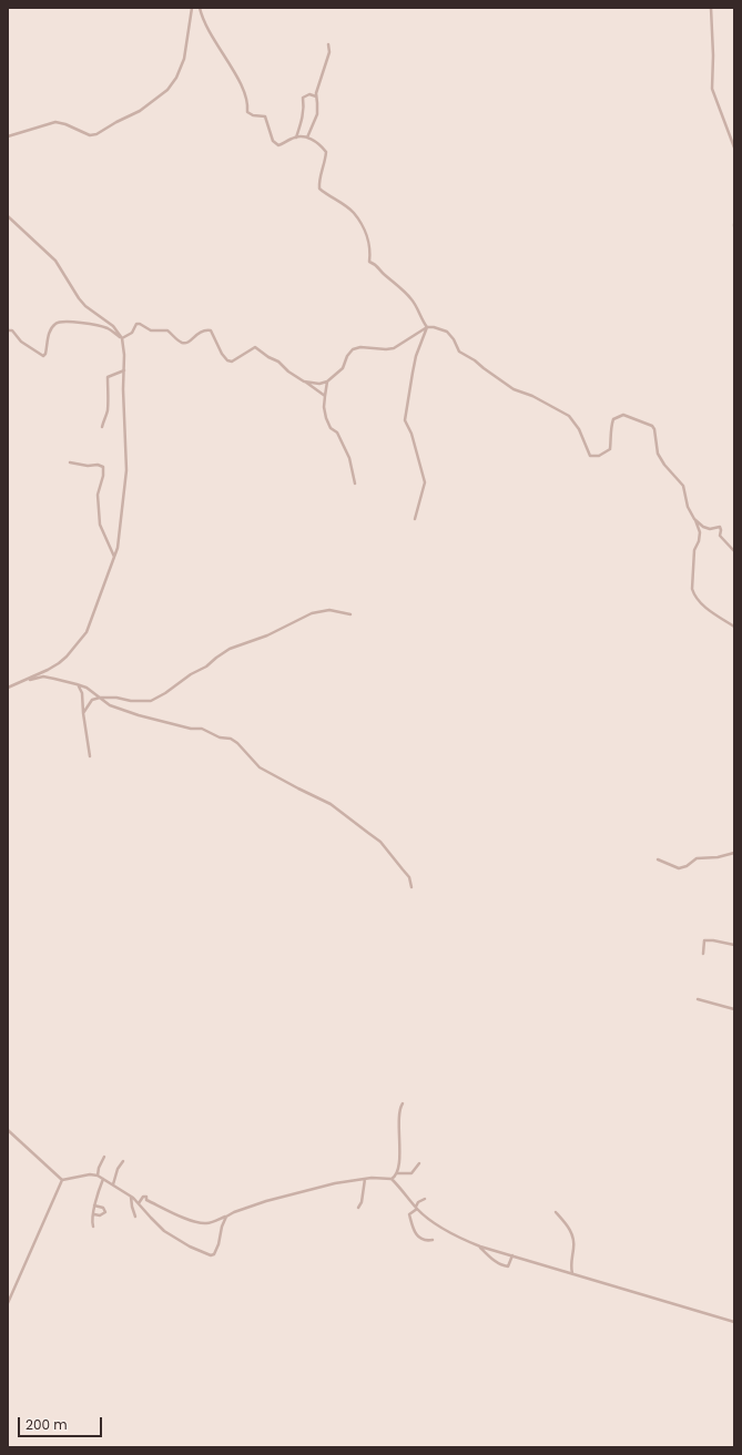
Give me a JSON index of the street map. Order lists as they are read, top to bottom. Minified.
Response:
{"scale_bar":"200 m"}
